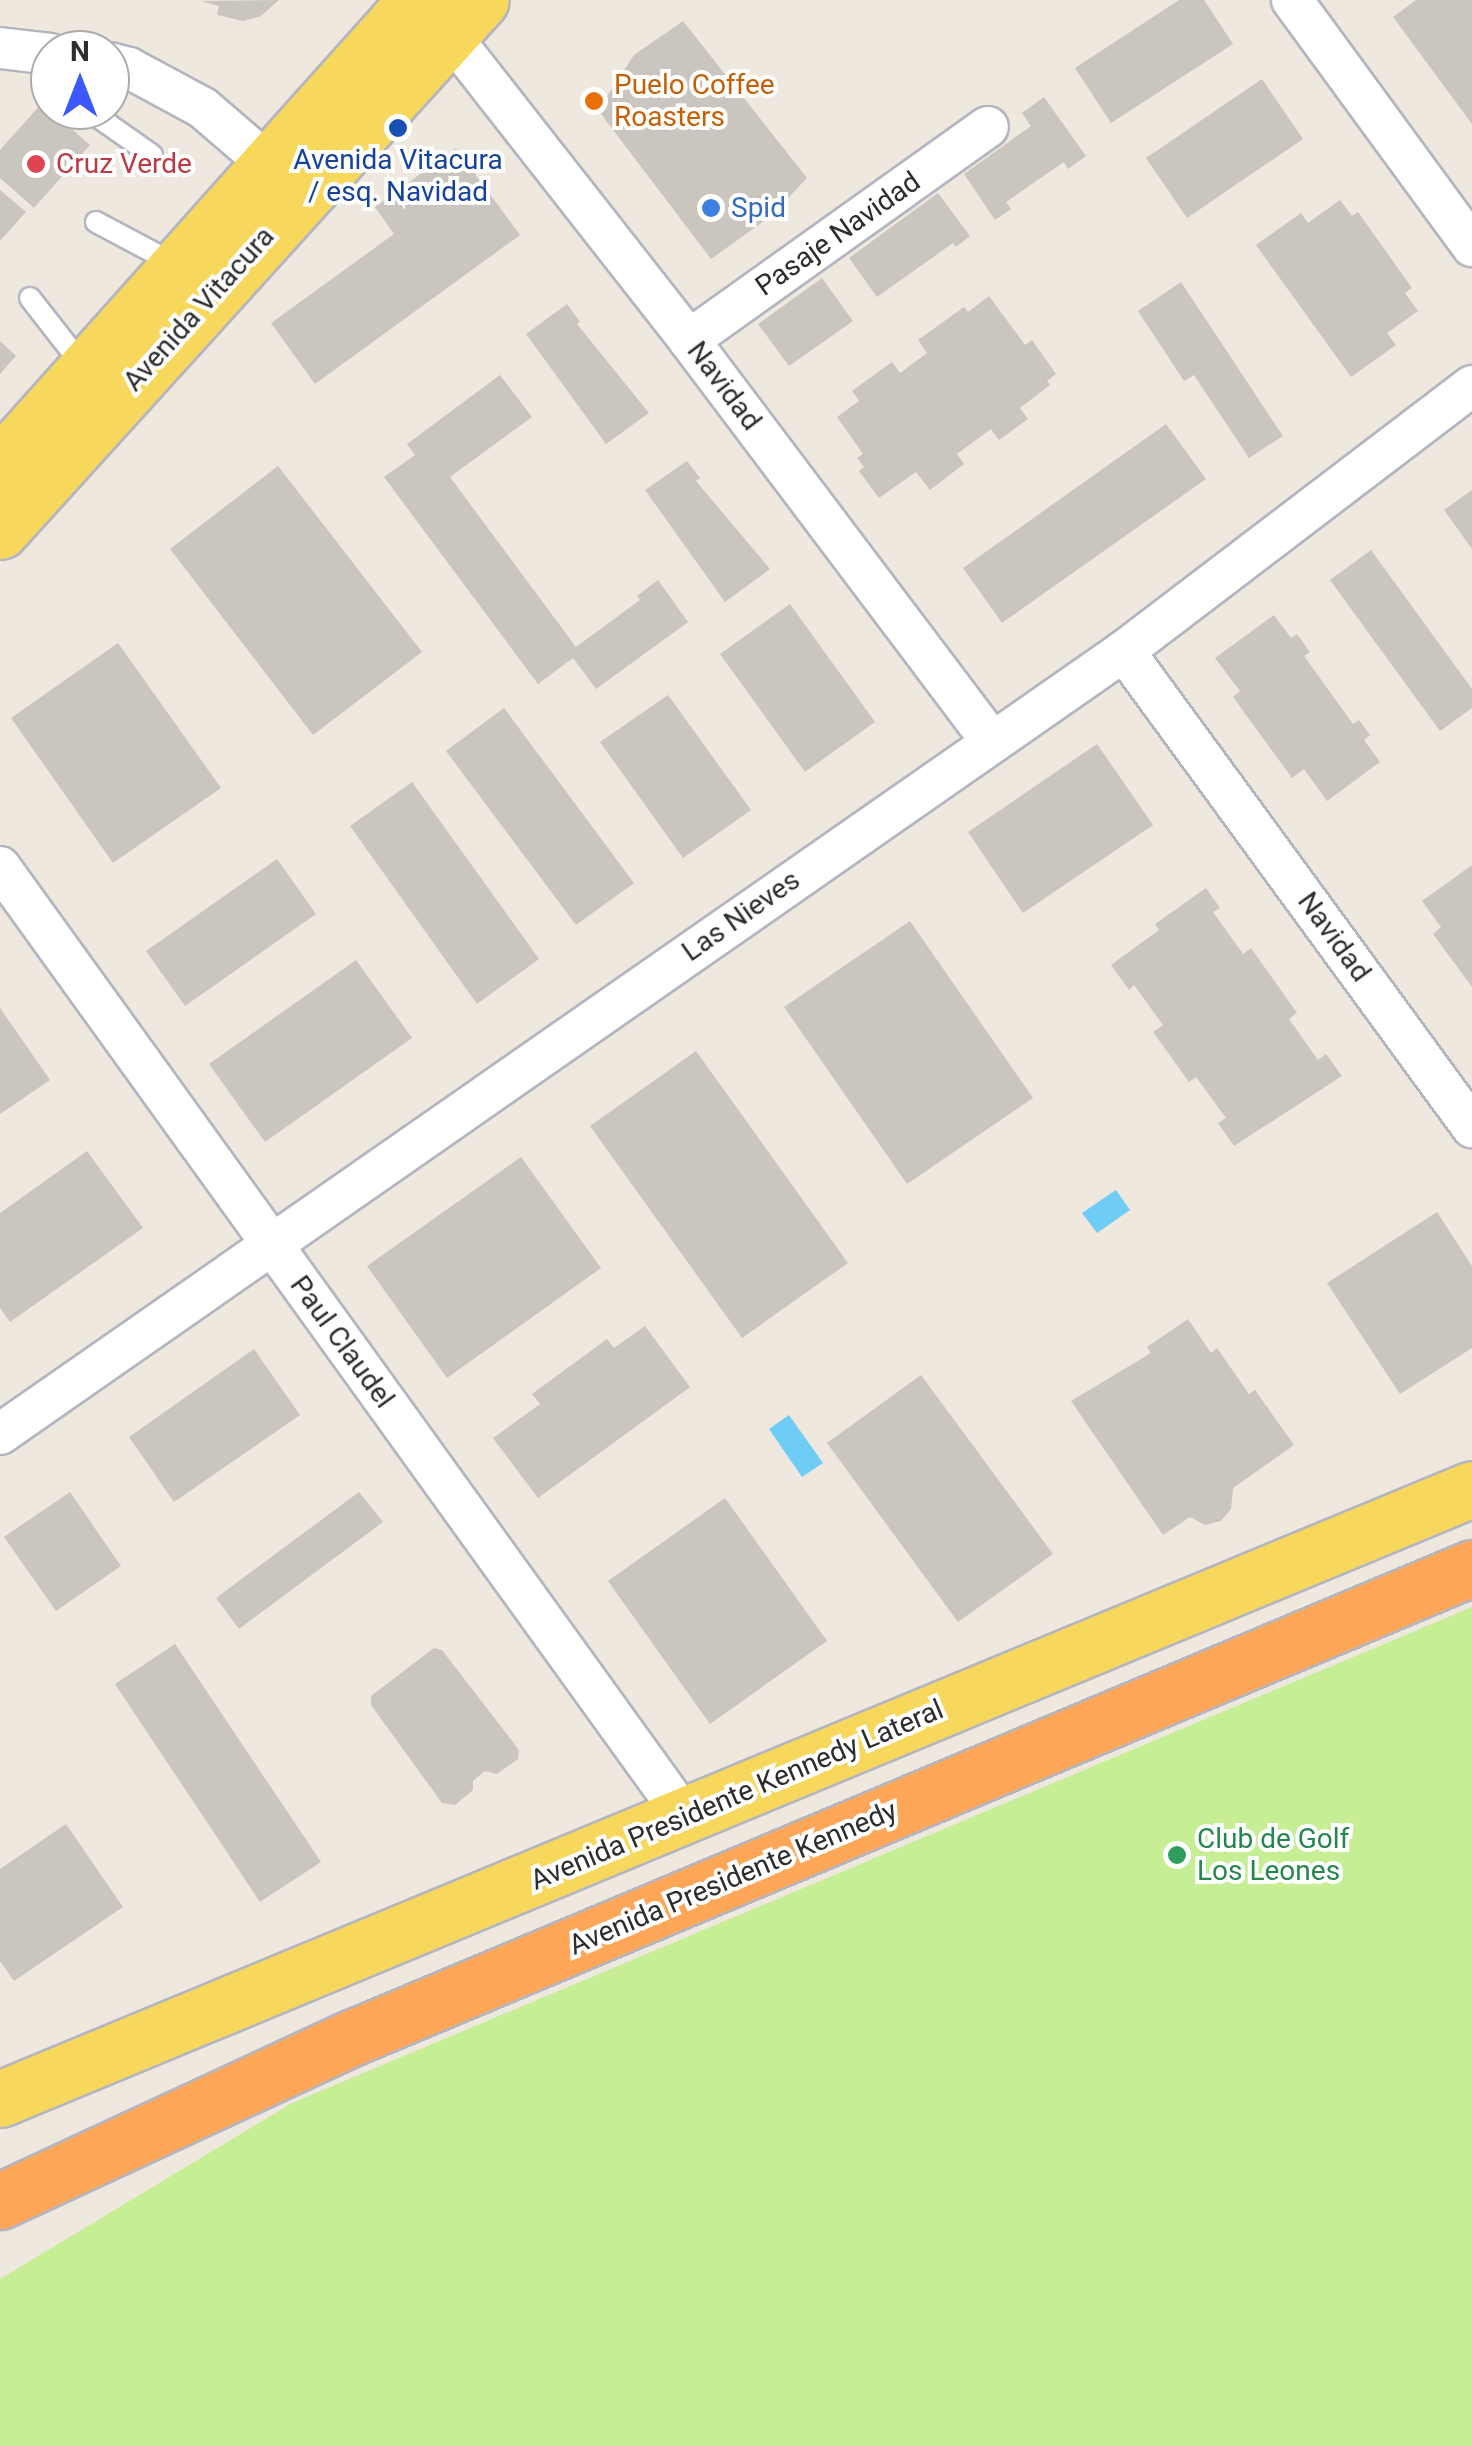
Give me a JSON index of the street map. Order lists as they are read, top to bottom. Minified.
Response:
{"streets":{"highway":["Avenida Presidente Kennedy"],"main road":["Avenida Vitacura","Avenida Presidente Kennedy Lateral"],"street":["Pasaje Navidad","Navidad","Las Nieves","Paul Claudel"]},"crossings":[["Pasaje Navidad","Navidad"],["Avenida Vitacura","Navidad"],["Navidad","Las Nieves"],["Las Nieves","Paul Claudel"],["Paul Claudel","Avenida Presidente Kennedy Lateral"]],"places":["Puelo Coffee Roasters","Avenida Vitacura / esq. Navidad","Cruz Verde","Spid","Club de Golf Los Leones"],"north":"top"}
